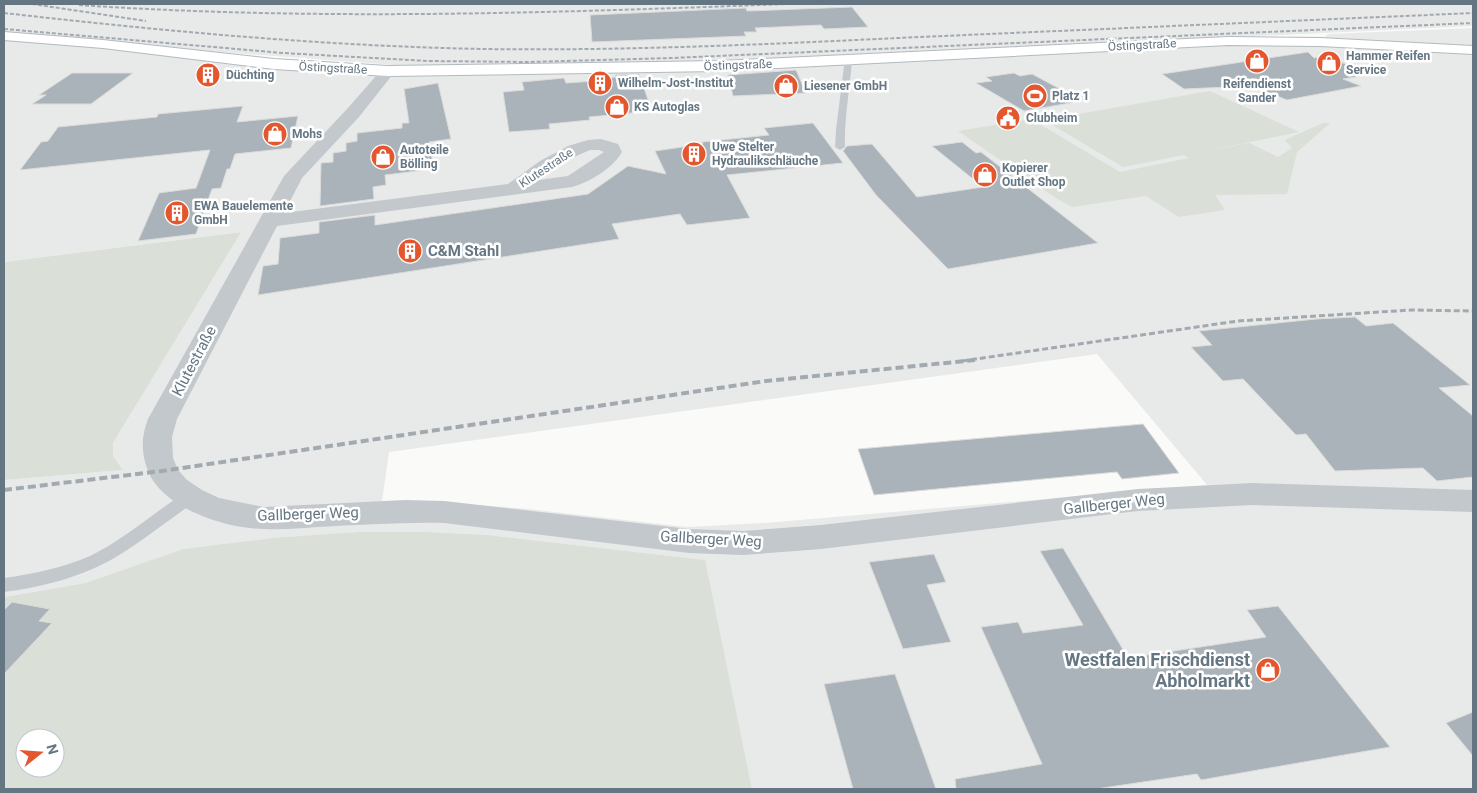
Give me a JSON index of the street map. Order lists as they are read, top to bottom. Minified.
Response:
{"streets":{"street":["Östingstraße","Klutestraße","Gallberger Weg"]},"crossings":[["Östingstraße","Klutestraße"],["Klutestraße","Gallberger Weg"]],"places":{"shop":["Reifendienst Sander","Hammer Reifen Service","Liesener GmbH","KS Autoglas","Mohs","Autoteile Bölling","Kopierer Outlet Shop","Westfalen Frischdienst Abholmarkt"],"building":["Düchting","Wilhelm-Jost-Institut","Uwe Stelter Hydraulikschläuche","EWA Bauelemente GmbH","C&M Stahl"],"sports":["Platz 1"],"public building":["Clubheim"]},"north":"right"}
